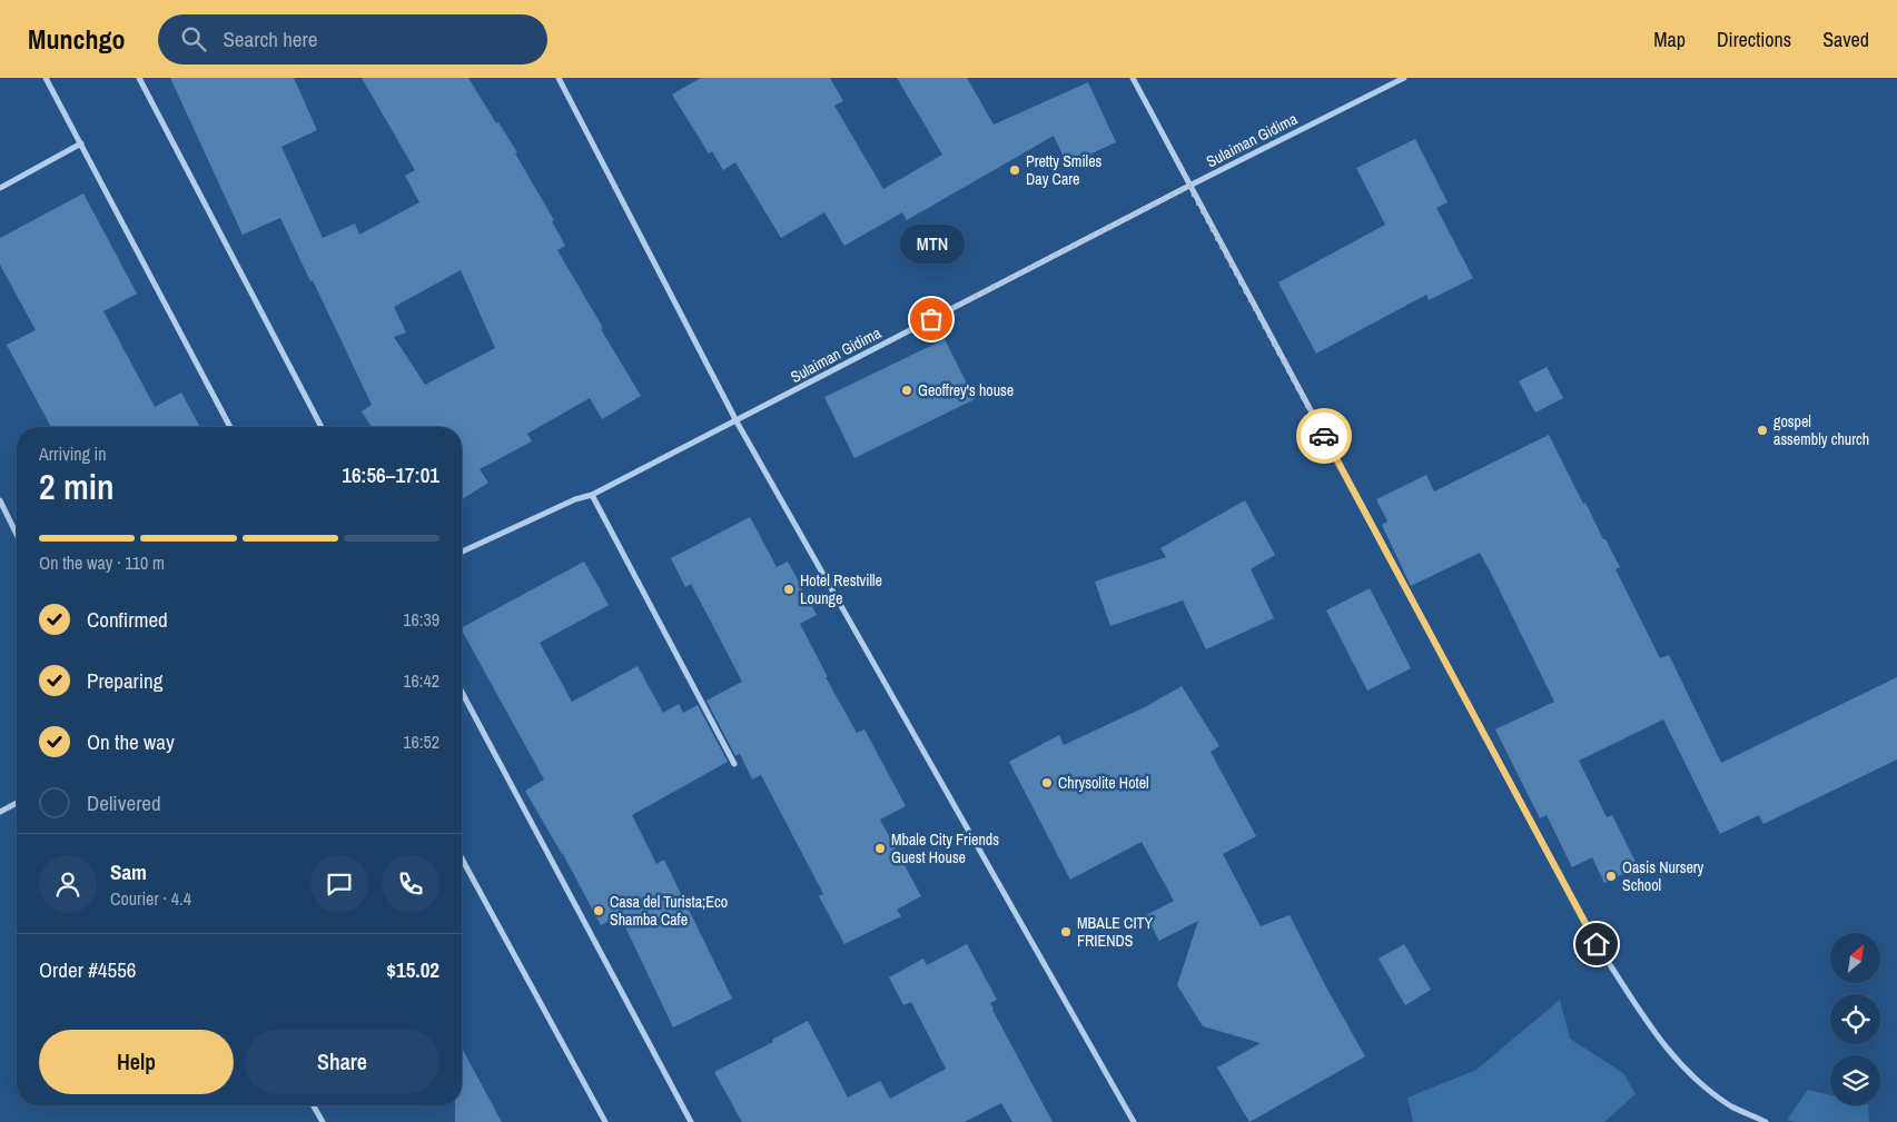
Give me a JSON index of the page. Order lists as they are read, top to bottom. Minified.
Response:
{"streets":{"street":["Sulaiman Gidima"]},"places":["Pretty Smiles Day Care","MTN","Geoffrey's house","gospel assembly church","Hotel Restville Lounge","Chrysolite Hotel","Mbale City Friends Guest House","Oasis Nursery School","Casa del Turista;Eco Shamba Cafe","MBALE CITY FRIENDS"],"north":"top right","page":{"header":"Munchgo","search":"Search here","nav":["Map","Directions","Saved"],"bubble":"MTN","heading":["2 min","Arriving in","16:56–17:01"],"panel":["Sam","Courier · 4.4","Order #4556","$15.02"],"bar":"On the way · 110 m","list":[["Confirmed","16:39"],["Preparing","16:42"],["On the way","16:52"],"Delivered"],"buttons":["Help","Share"]}}
